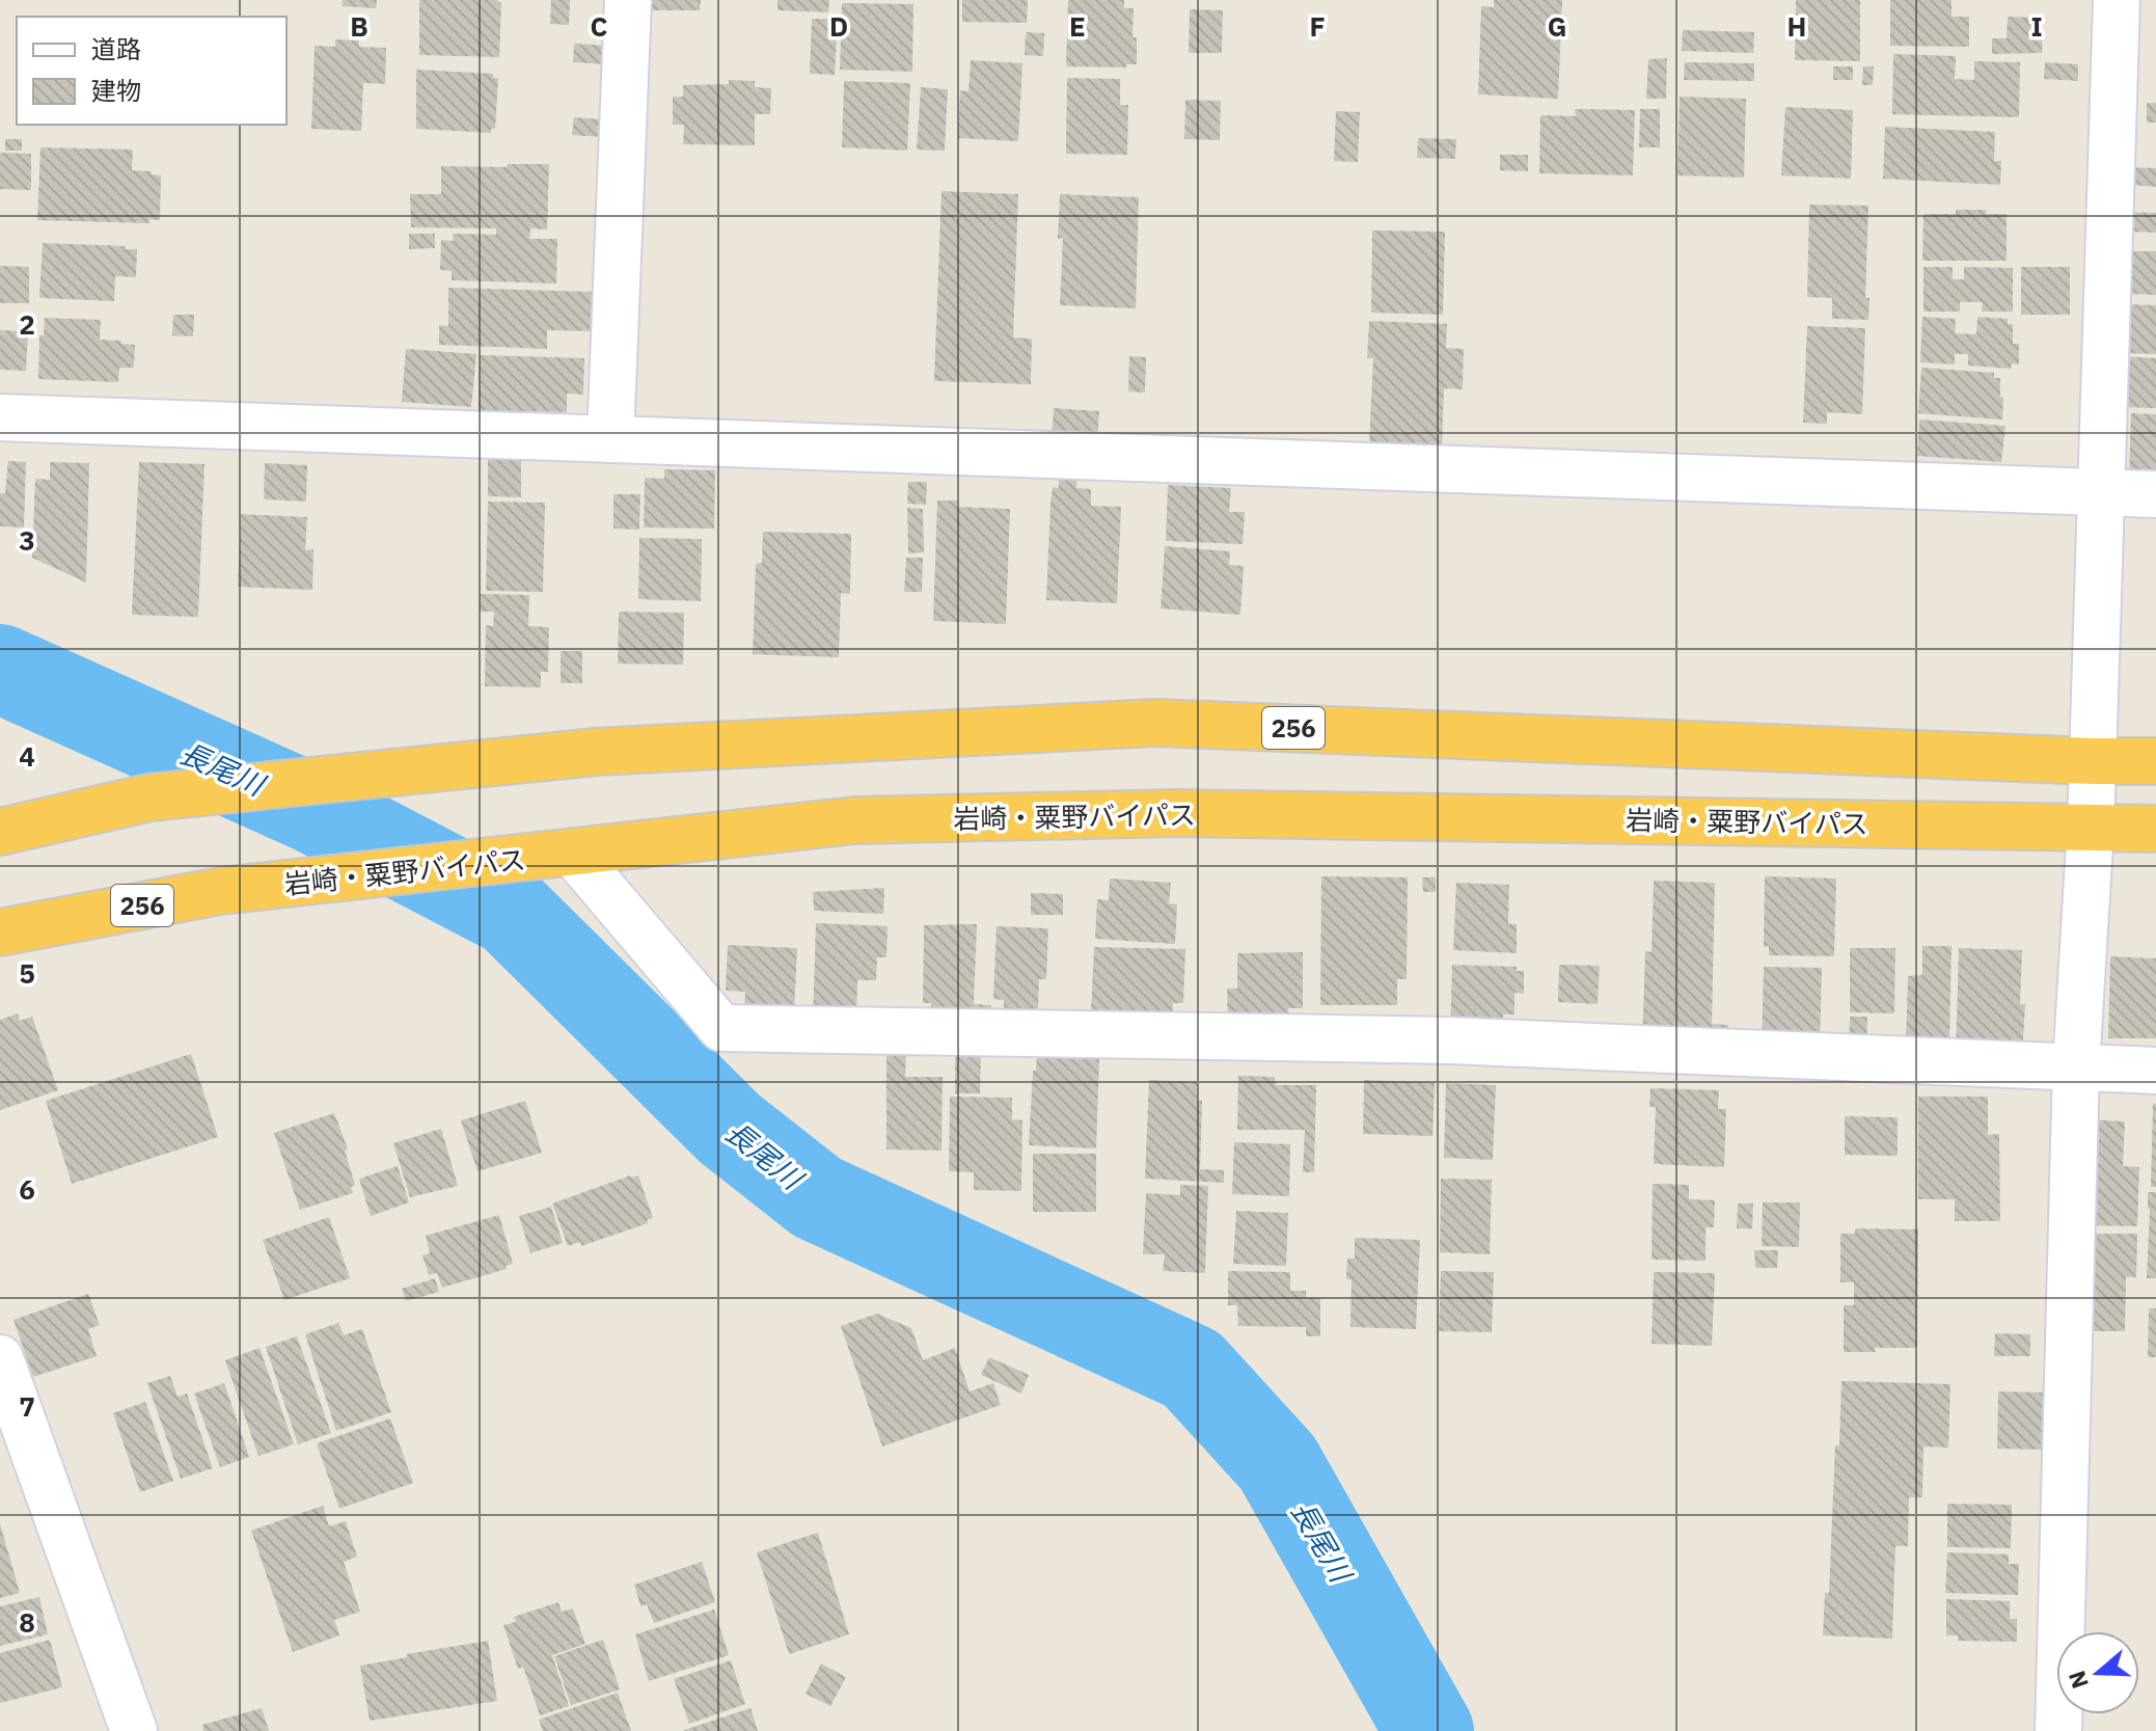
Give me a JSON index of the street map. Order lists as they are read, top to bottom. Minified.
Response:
{"streets":{"highway":["256","岩崎・粟野バイパス"]},"water":["長尾川"],"legend":["道路","建物"],"north":"left","grid":{"columns":["B","C","D","E","F","G","H","I"],"rows":["2","3","4","5","6","7","8"]}}
